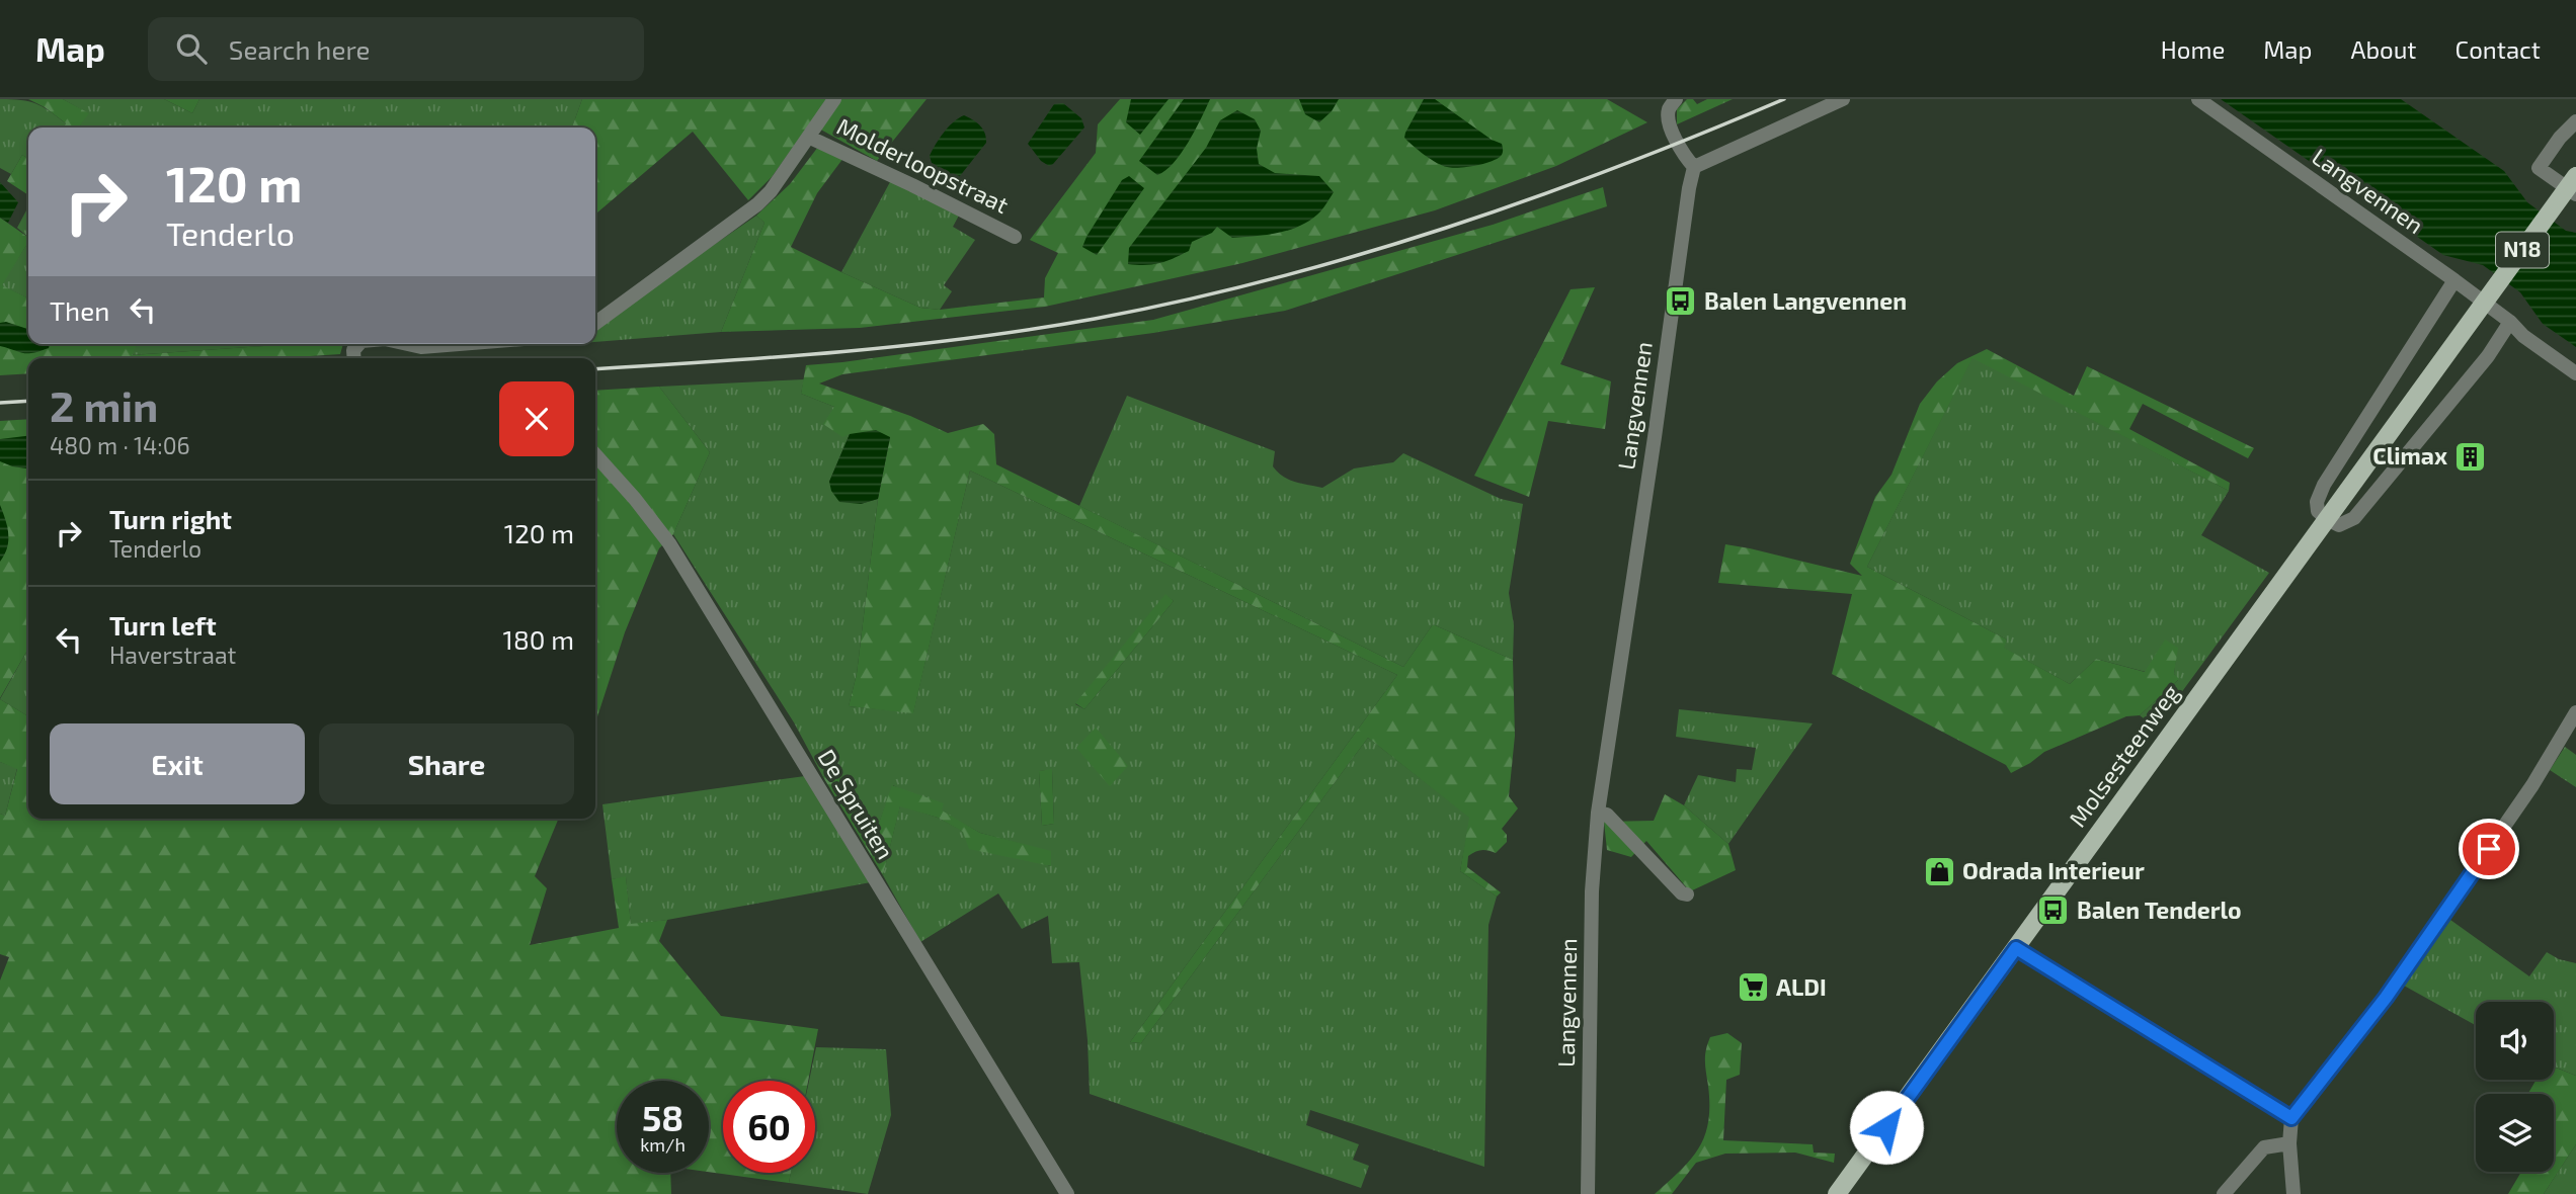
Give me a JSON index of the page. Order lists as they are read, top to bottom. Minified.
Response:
{"streets":{"main road":["N18","Molsesteenweg"],"street":["Molderloopstraat","Langvennen","De Spruiten"]},"places":{"bus stop":["Balen Langvennen","Balen Tenderlo"],"building":["Climax"],"shop":["Odrada Interieur"],"supermarket":["ALDI"]},"page":{"header":"Map","search":"Search here","nav":["Home","Map","About","Contact"],"turn":["120 m","Tenderlo"],"then":"Then","heading":["2 min","480 m · 14:06"],"list":[{"name":"Turn right","note":"Tenderlo","value":"120 m"},{"name":"Turn left","note":"Haverstraat","value":"180 m"}],"buttons":["Exit","Share"],"speed":"58 km/h","limit":"60"}}
